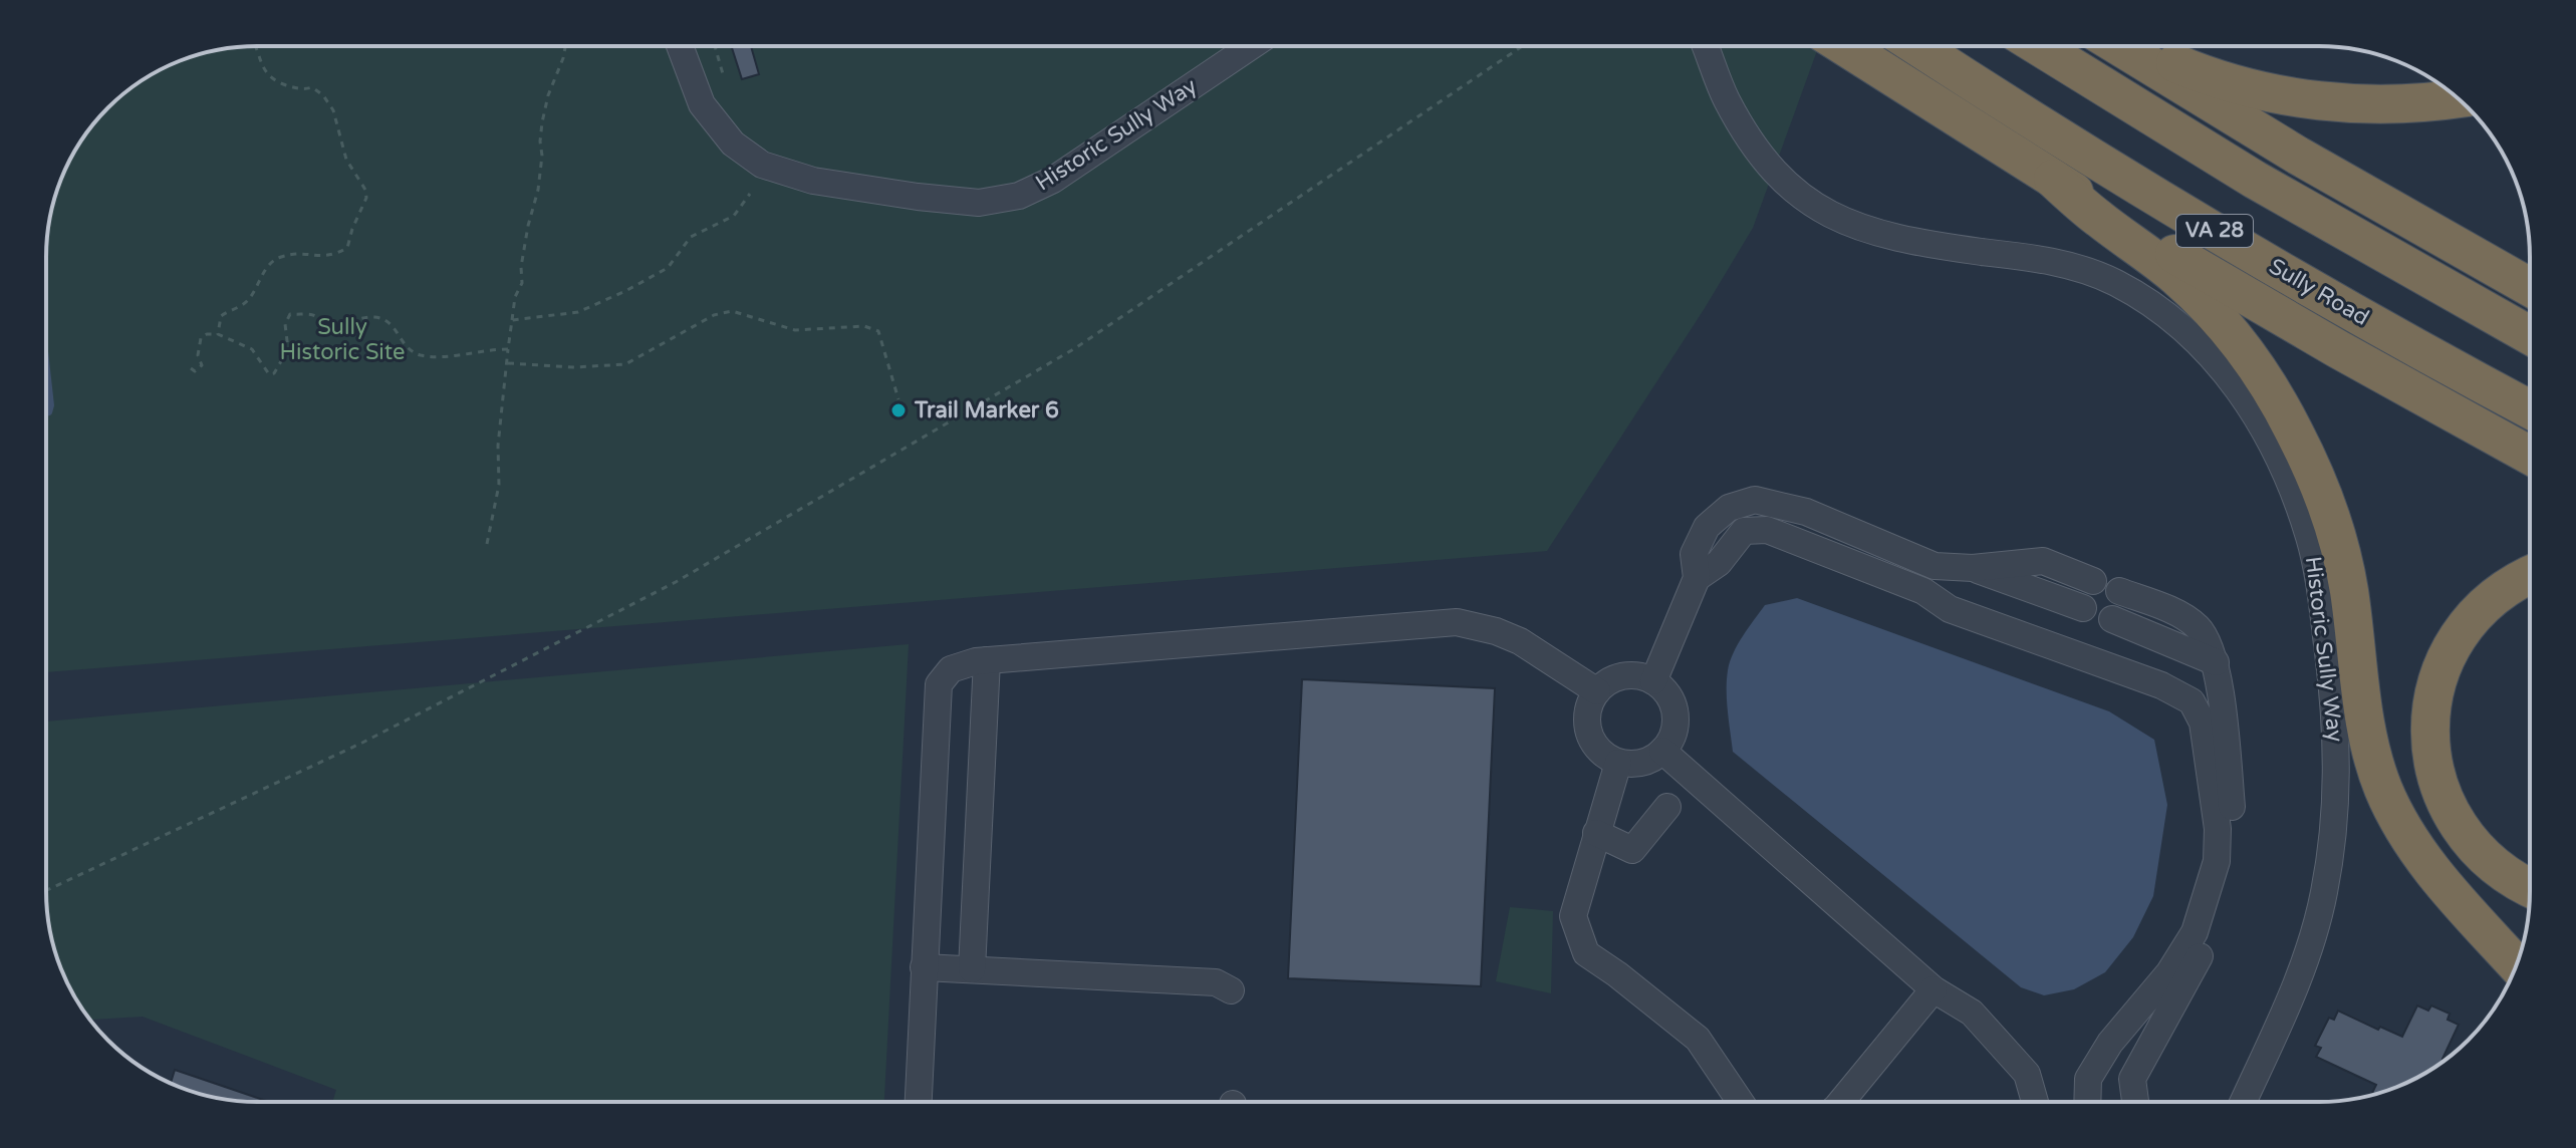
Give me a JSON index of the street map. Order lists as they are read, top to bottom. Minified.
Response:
{"streets":{"highway":["VA 28","Sully Road"],"street":["Historic Sully Way"]},"parks":["Sully Historic Site"],"places":["Trail Marker 6"]}
